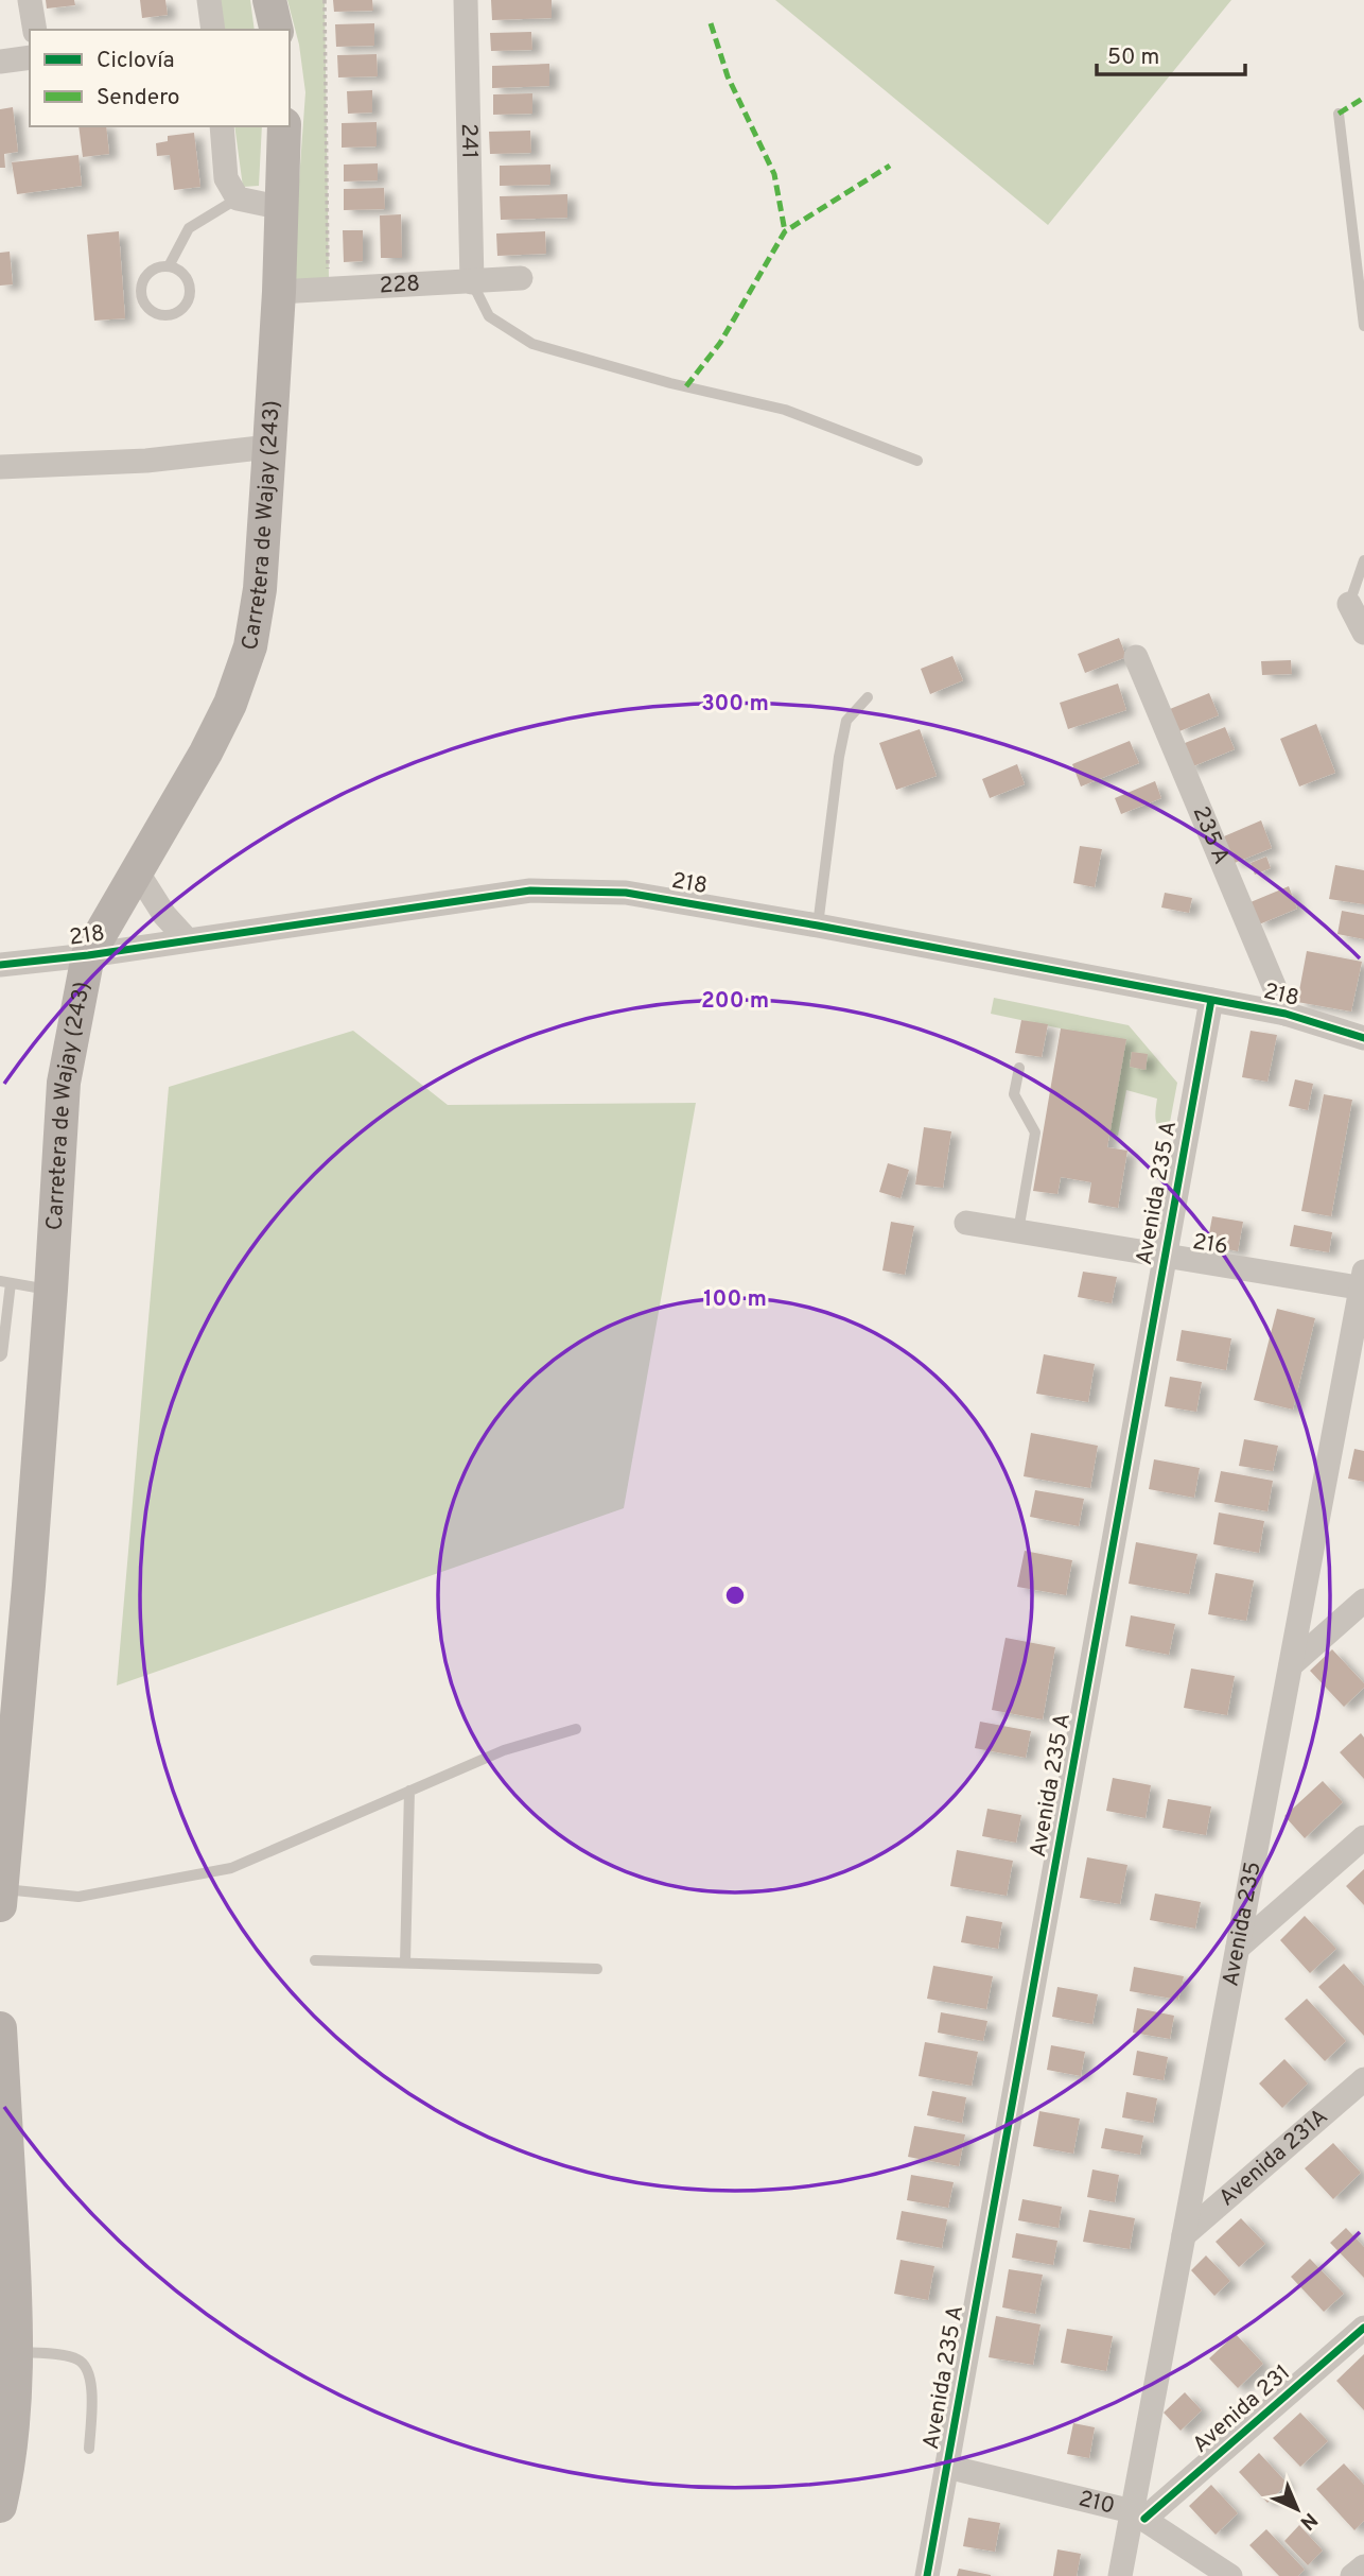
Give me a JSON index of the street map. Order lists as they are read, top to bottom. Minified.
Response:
{"streets":{"main road":["Carretera de Wajay (243)"],"street":["241","228","235 A","218","Avenida 235 A","216","Avenida 235","Avenida 231A","Avenida 231","210"]},"crossings":[["241","228"],["228","Carretera de Wajay (243)"],["Carretera de Wajay (243)","218"],["235 A","218"],["218","Avenida 235 A"],["Avenida 235 A","216"],["Avenida 235 A","210"],["216","Avenida 235"],["Avenida 235","Avenida 231A"],["Avenida 235","Avenida 231"],["Avenida 235","210"],["Avenida 231","210"]],"legend":["Ciclovía","Sendero"],"scale_bar":"50 m","north":"bottom right","rings":["300 m","200 m","100 m"]}
